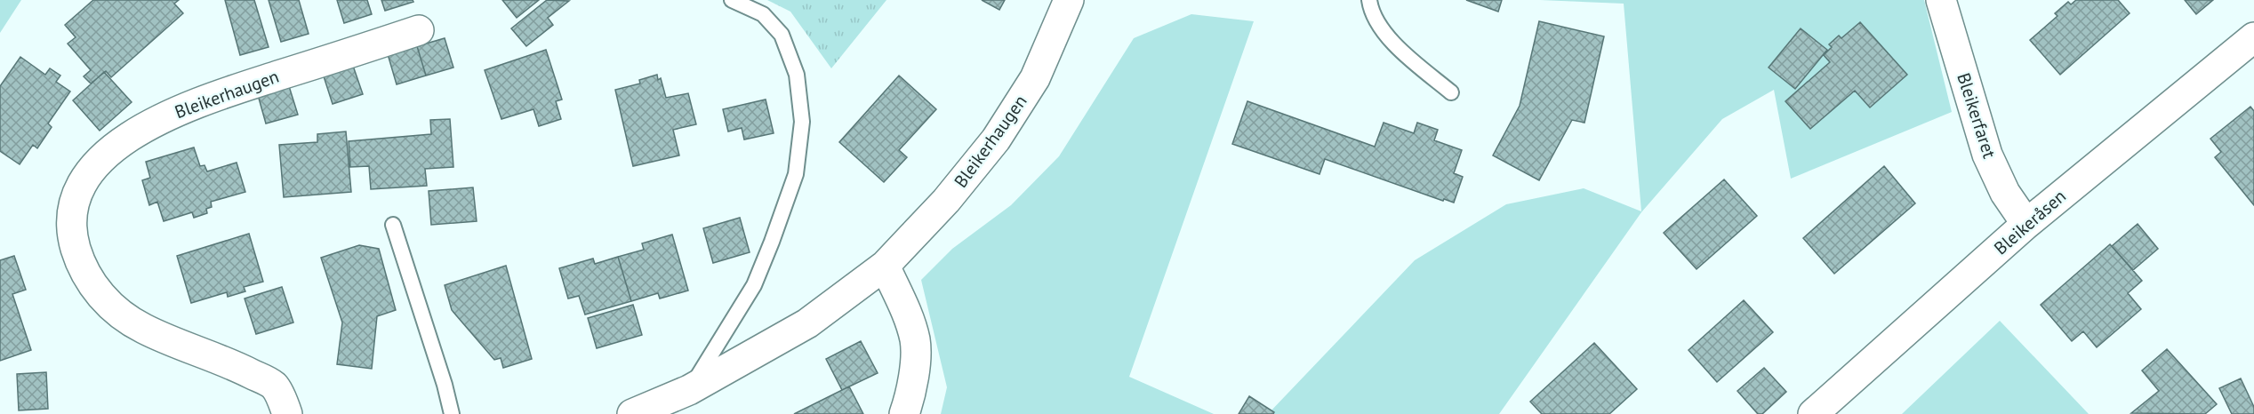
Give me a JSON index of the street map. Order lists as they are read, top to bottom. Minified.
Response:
{"streets":{"street":["Bleikerhaugen","Bleikerfaret","Bleikeråsen"]},"crossings":[["Bleikerfaret","Bleikeråsen"]]}
